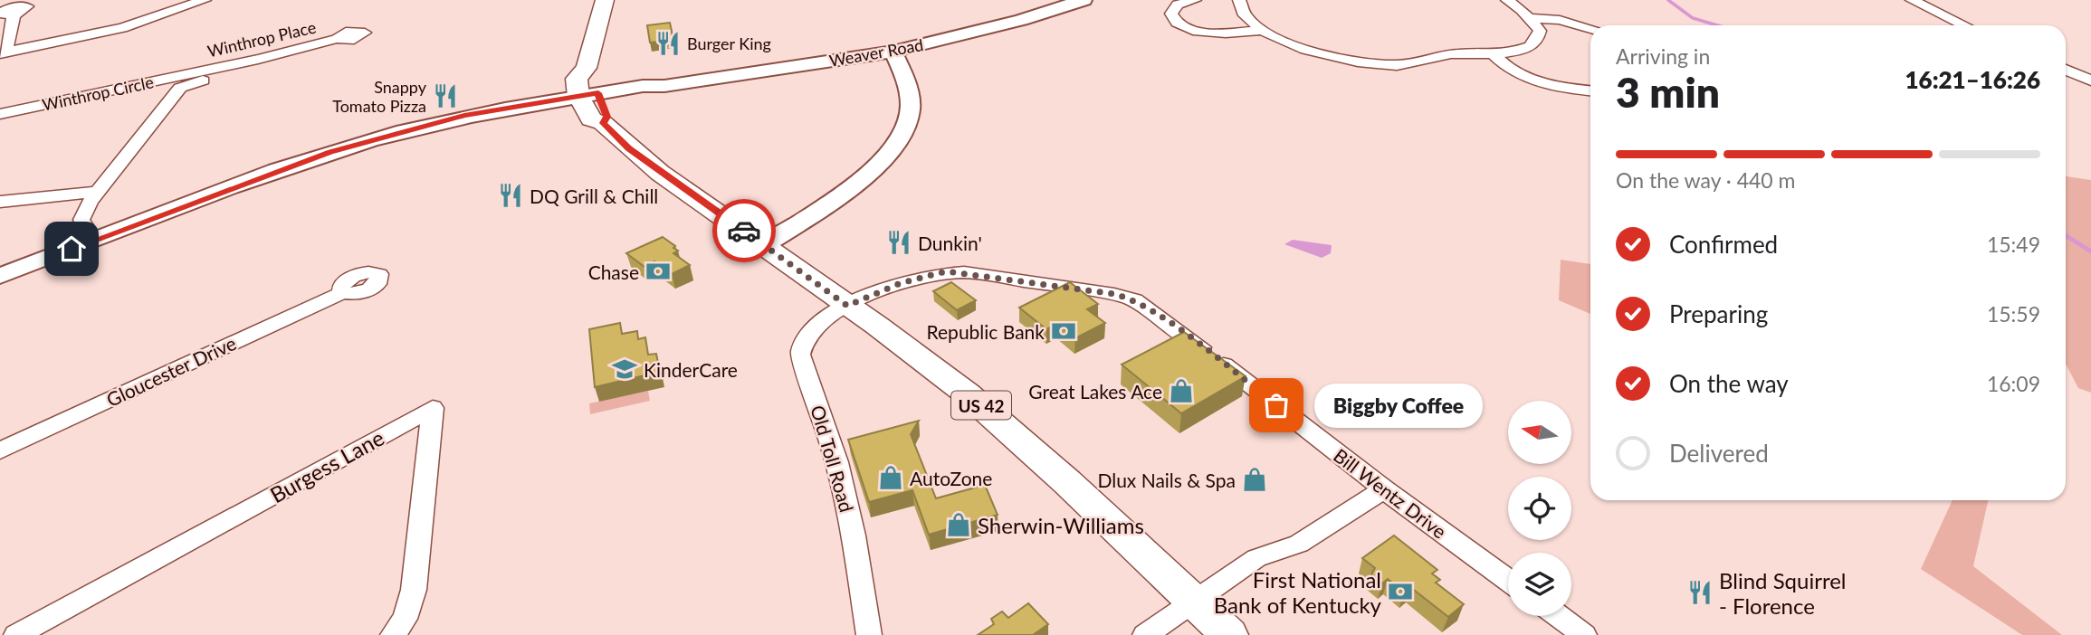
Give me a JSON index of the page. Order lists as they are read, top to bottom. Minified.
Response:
{"streets":{"main road":["Weaver Road","US 42"],"street":["Winthrop Place","Winthrop Circle","Gloucester Drive","Old Toll Road","Burgess Lane","Bill Wentz Drive"]},"crossings":[["Winthrop Place","Winthrop Circle"],["Weaver Road","US 42"],["US 42","Old Toll Road"],["US 42","Bill Wentz Drive"],["Old Toll Road","Bill Wentz Drive"]],"places":{"restaurant":["Burger King","Snappy Tomato Pizza","DQ Grill & Chill","Dunkin'","Blind Squirrel - Florence"],"bank":["Chase","Republic Bank","First National Bank of Kentucky"],"school or university":["KinderCare"],"shop":["Great Lakes Ace","AutoZone","Dlux Nails & Spa","Sherwin-Williams"],"other":["Biggby Coffee"]},"north":"left","page":{"heading":["3 min","Arriving in","16:21–16:26"],"bar":"On the way · 440 m","list":[["Confirmed","15:49"],["Preparing","15:59"],["On the way","16:09"],"Delivered"],"bubble":"Biggby Coffee"}}
